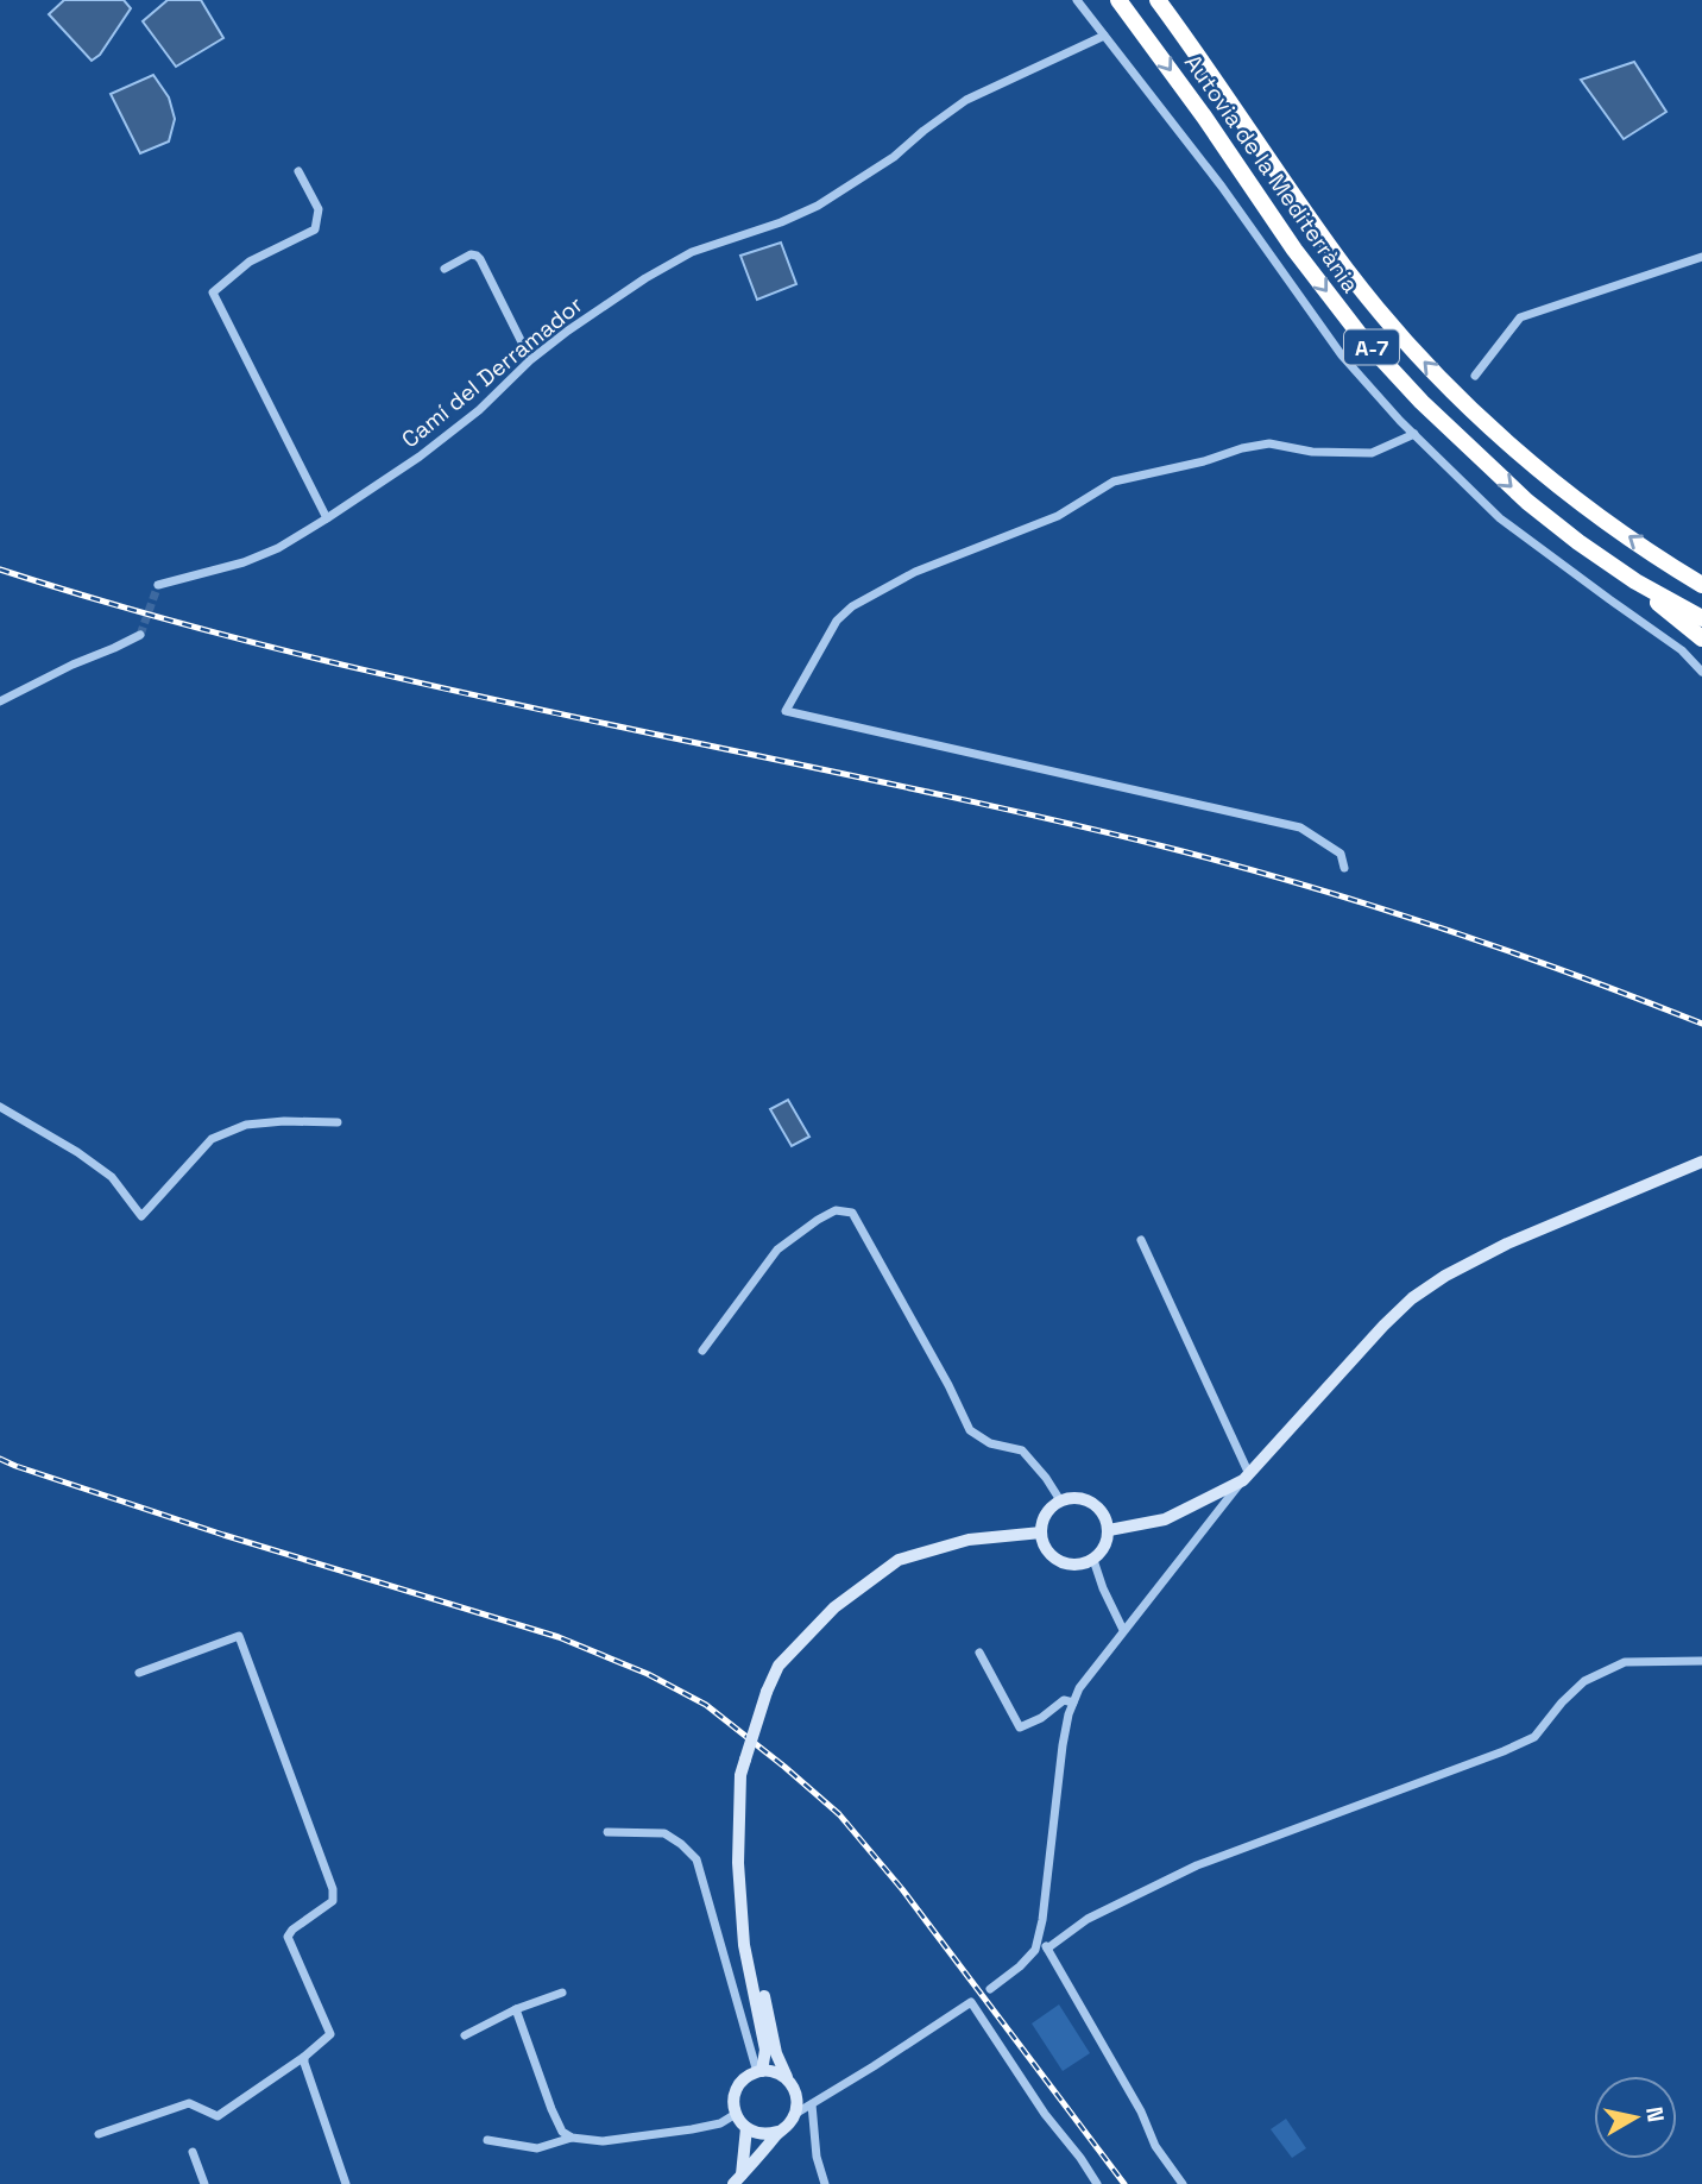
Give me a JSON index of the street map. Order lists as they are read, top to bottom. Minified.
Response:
{"streets":{"highway":["Autovia de la Mediterrània","A-7"],"street":["Camí del Derramador"]},"north":"right"}
